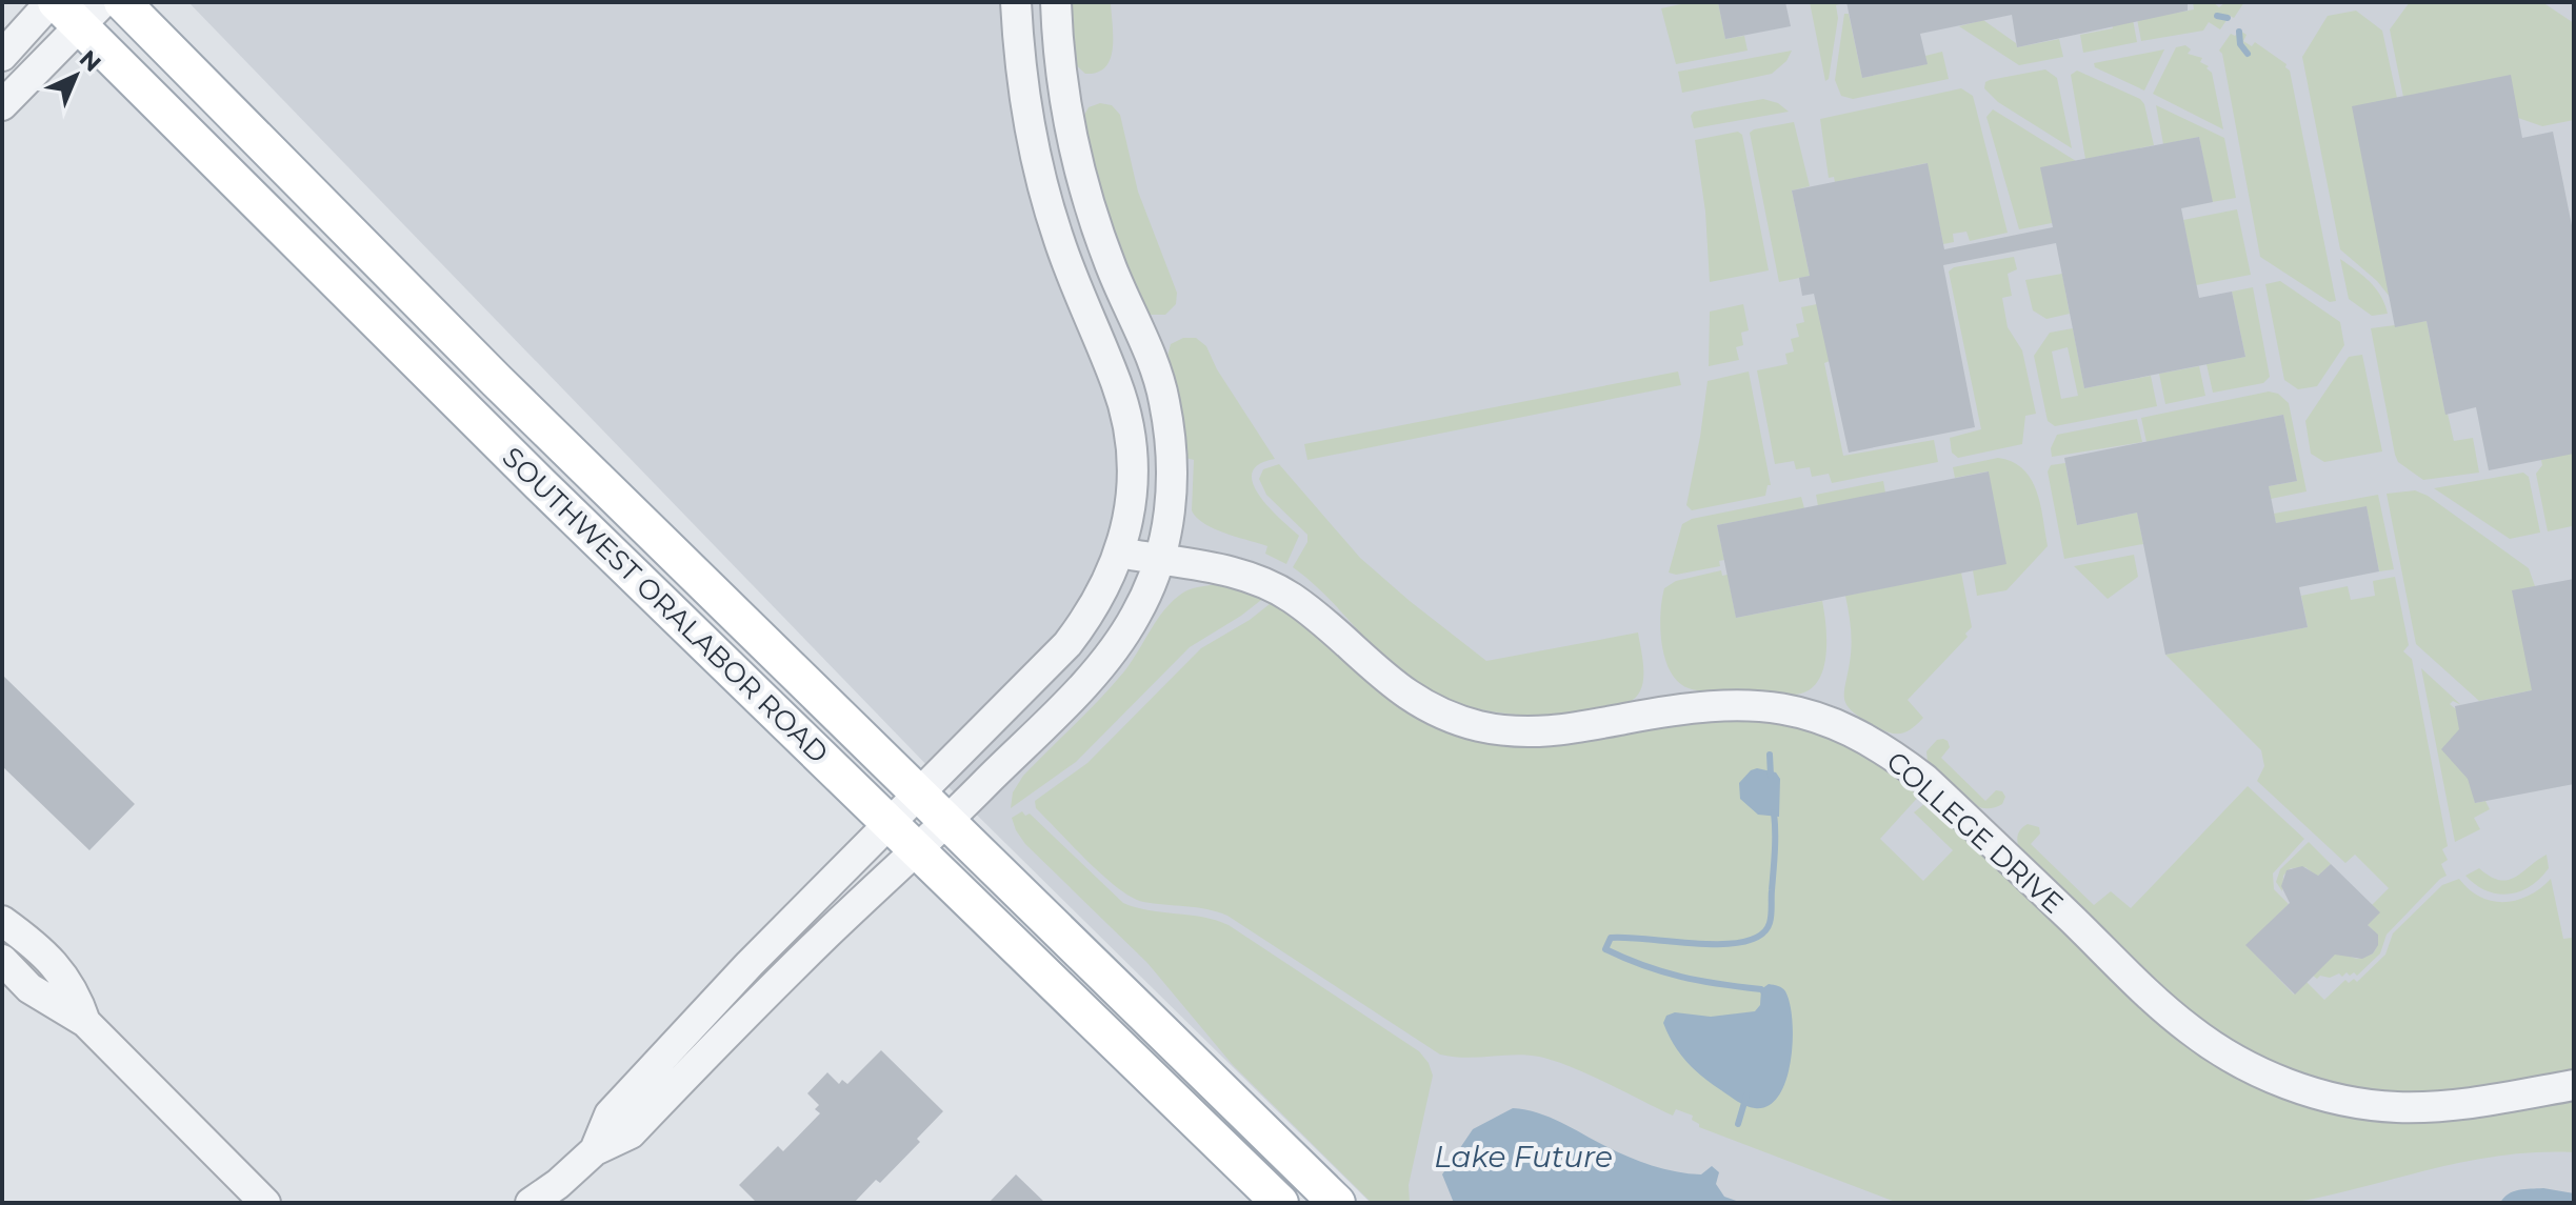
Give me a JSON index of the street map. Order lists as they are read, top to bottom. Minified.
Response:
{"streets":{"main road":["SOUTHWEST ORALABOR ROAD"],"street":["COLLEGE DRIVE"]},"water":["Lake Future"],"north":"top right"}
